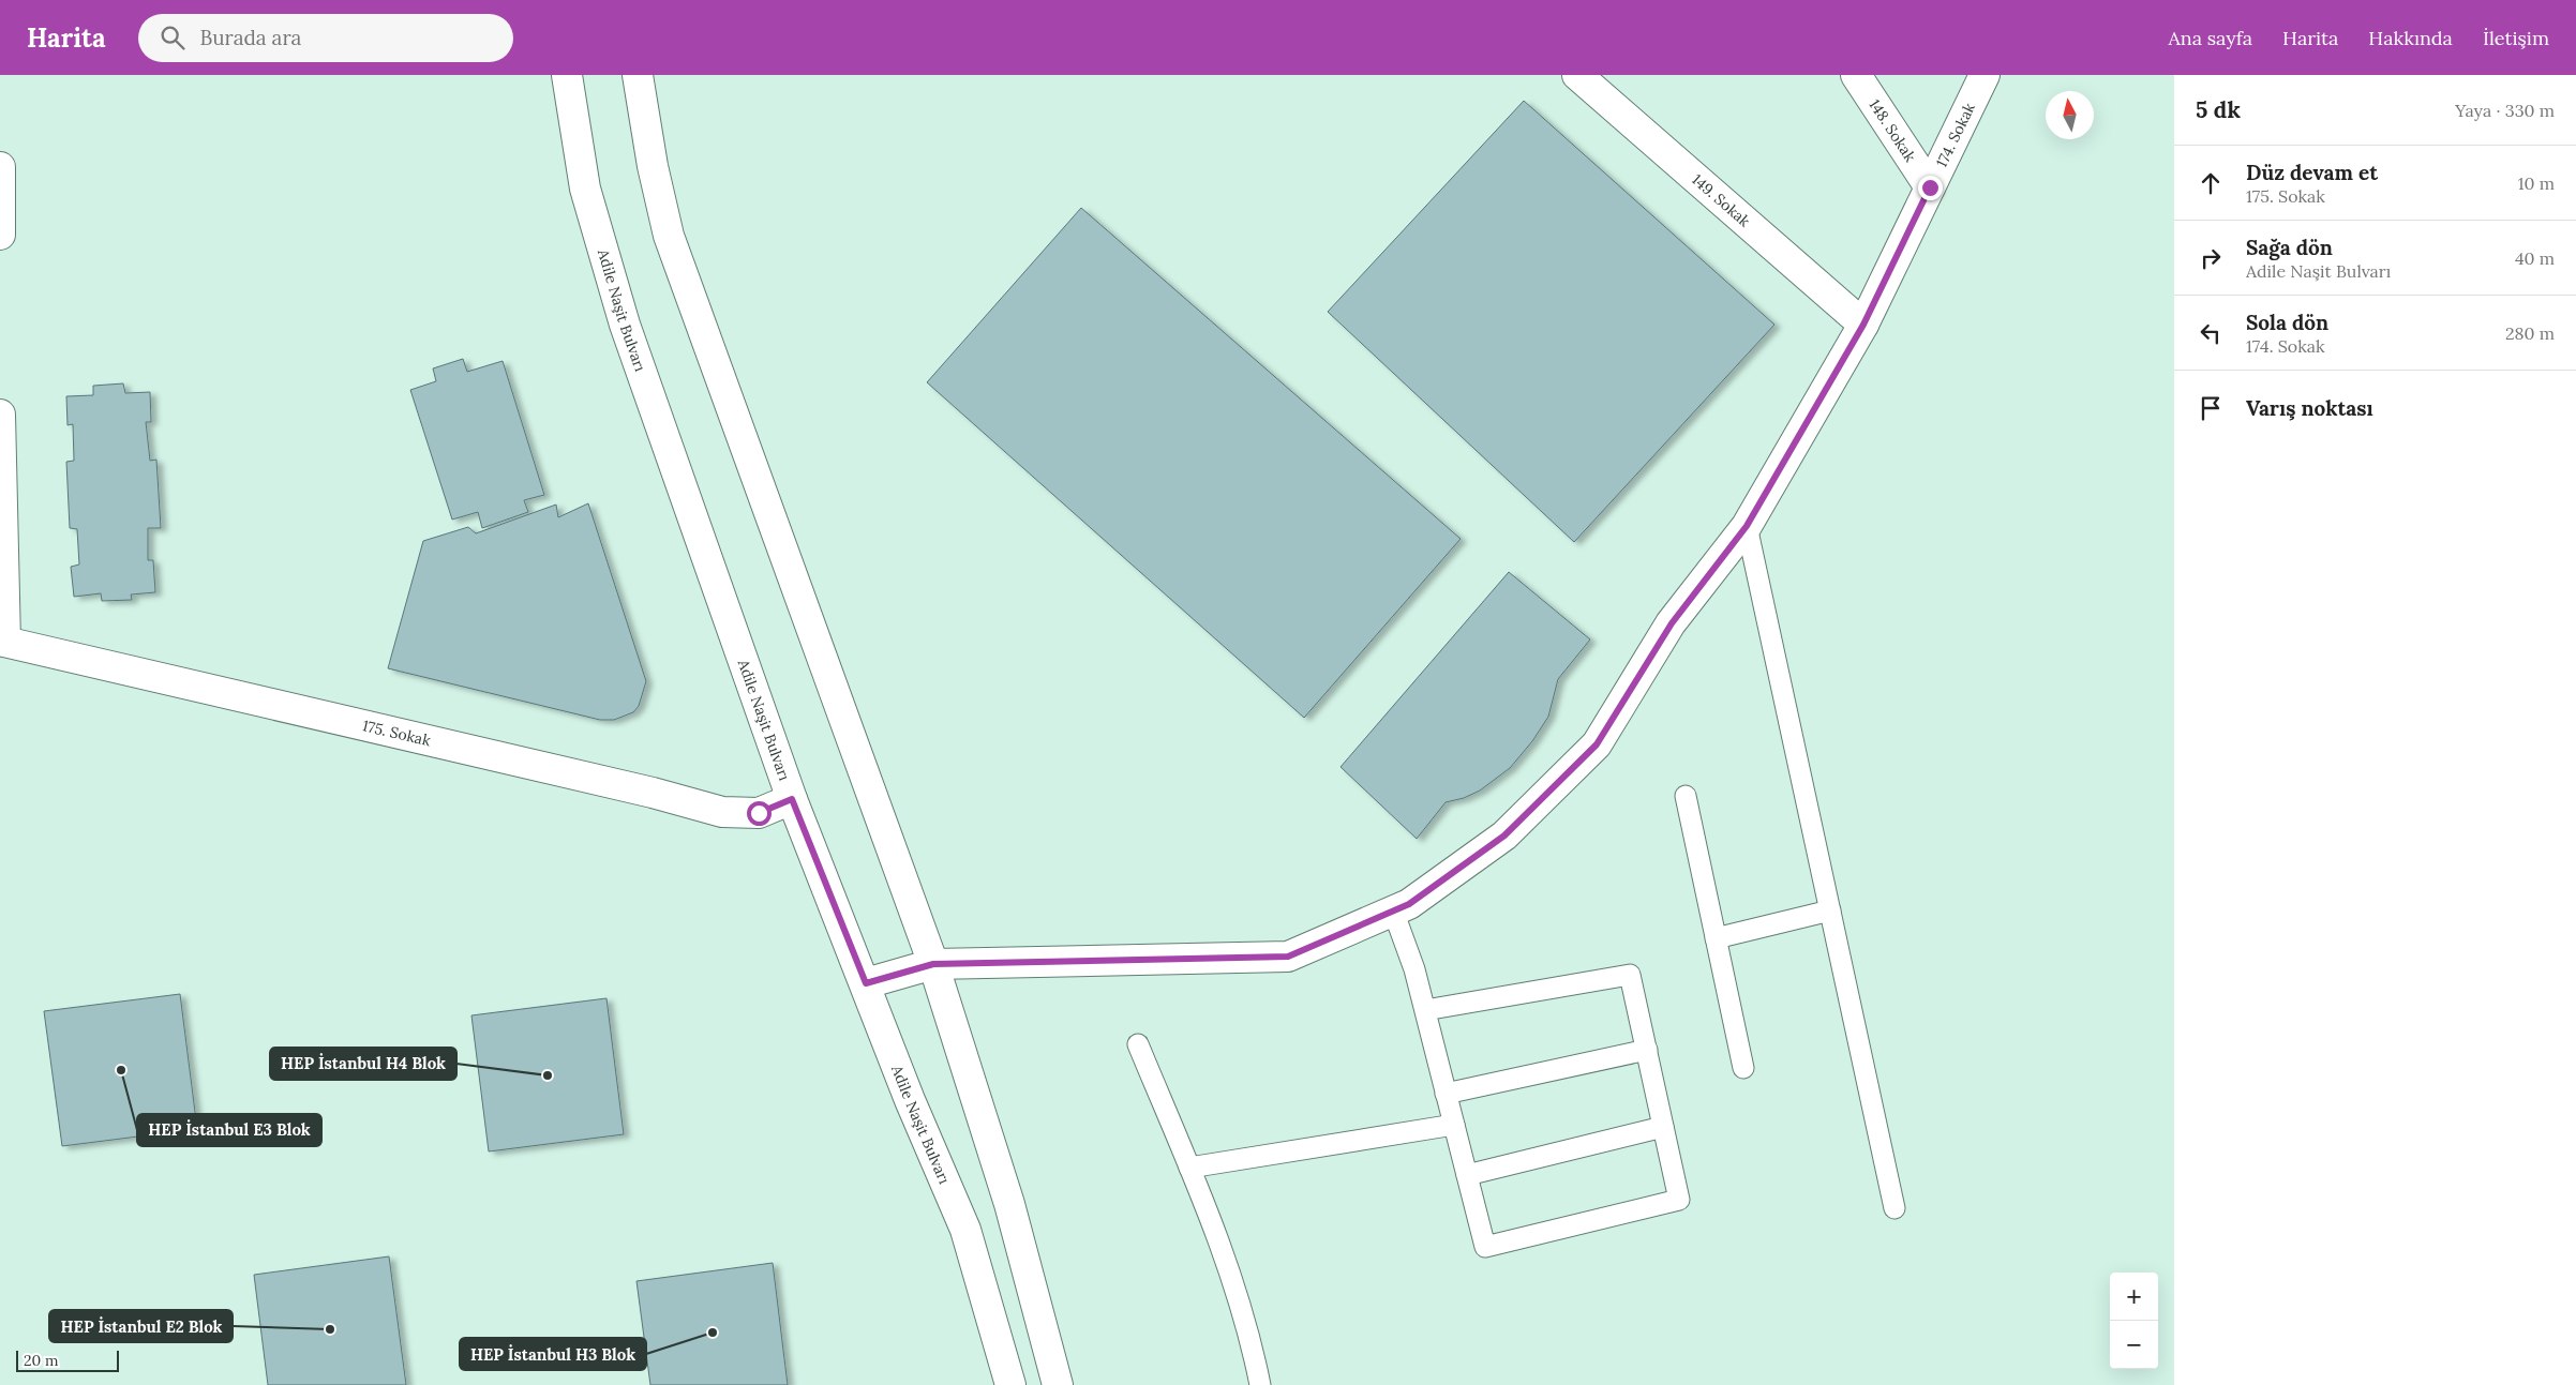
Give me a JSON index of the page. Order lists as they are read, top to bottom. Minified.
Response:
{"streets":{"street":["148. Sokak","174. Sokak","149. Sokak","Adile Naşit Bulvarı","175. Sokak"]},"crossings":[["148. Sokak","174. Sokak"],["174. Sokak","149. Sokak"],["174. Sokak","Adile Naşit Bulvarı"],["Adile Naşit Bulvarı","175. Sokak"]],"places":["HEP İstanbul E3 Blok","HEP İstanbul H4 Blok","HEP İstanbul E2 Blok","HEP İstanbul H3 Blok"],"scale_bar":"20 m","north":"top","page":{"header":"Harita","search":"Burada ara","nav":["Ana sayfa","Harita","Hakkında","İletişim"],"heading":["5 dk","Yaya · 330 m"],"list":[["Düz devam et","175. Sokak","10 m"],["Sağa dön","Adile Naşit Bulvarı","40 m"],["Sola dön","174. Sokak","280 m"],"Varış noktası"],"map_buttons":["+","−"],"scale":"20 m"}}
